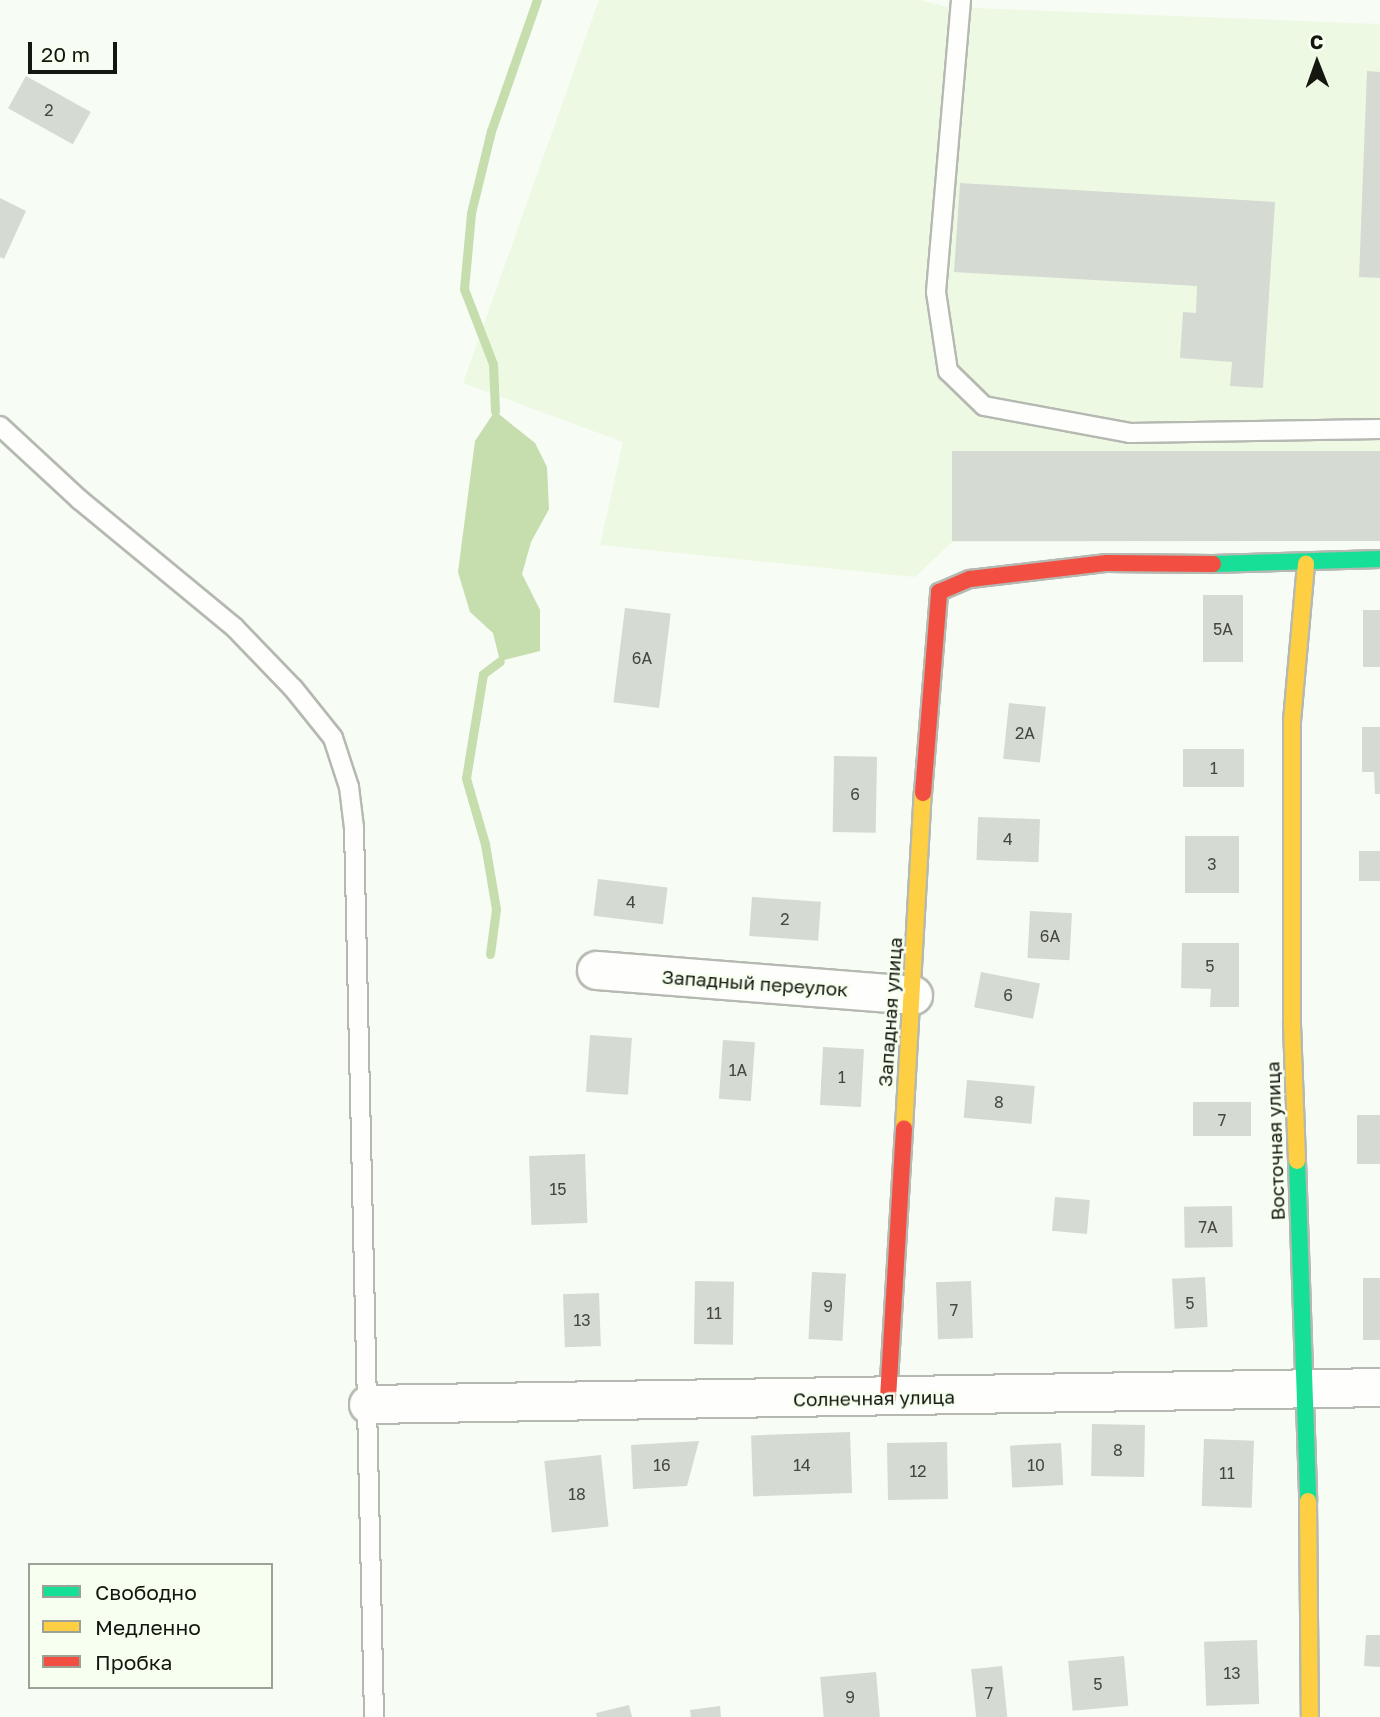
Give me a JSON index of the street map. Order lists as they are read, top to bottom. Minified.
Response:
{"streets":{"street":["Западный переулок","Западная улица","Восточная улица","Солнечная улица"]},"crossings":[["Западный переулок","Западная улица"],["Западная улица","Восточная улица"],["Западная улица","Солнечная улица"],["Восточная улица","Солнечная улица"]],"house_numbers":["2","5А","6А","2А","1","6","4","3","4","2","6А","5","6","1А","1","8","7","15","7А","5","9","7","11","13","8","16","14","10","12","11","18","13","5","7","9"],"legend":["Свободно","Медленно","Пробка"],"scale_bar":"20 m","north":"top"}
